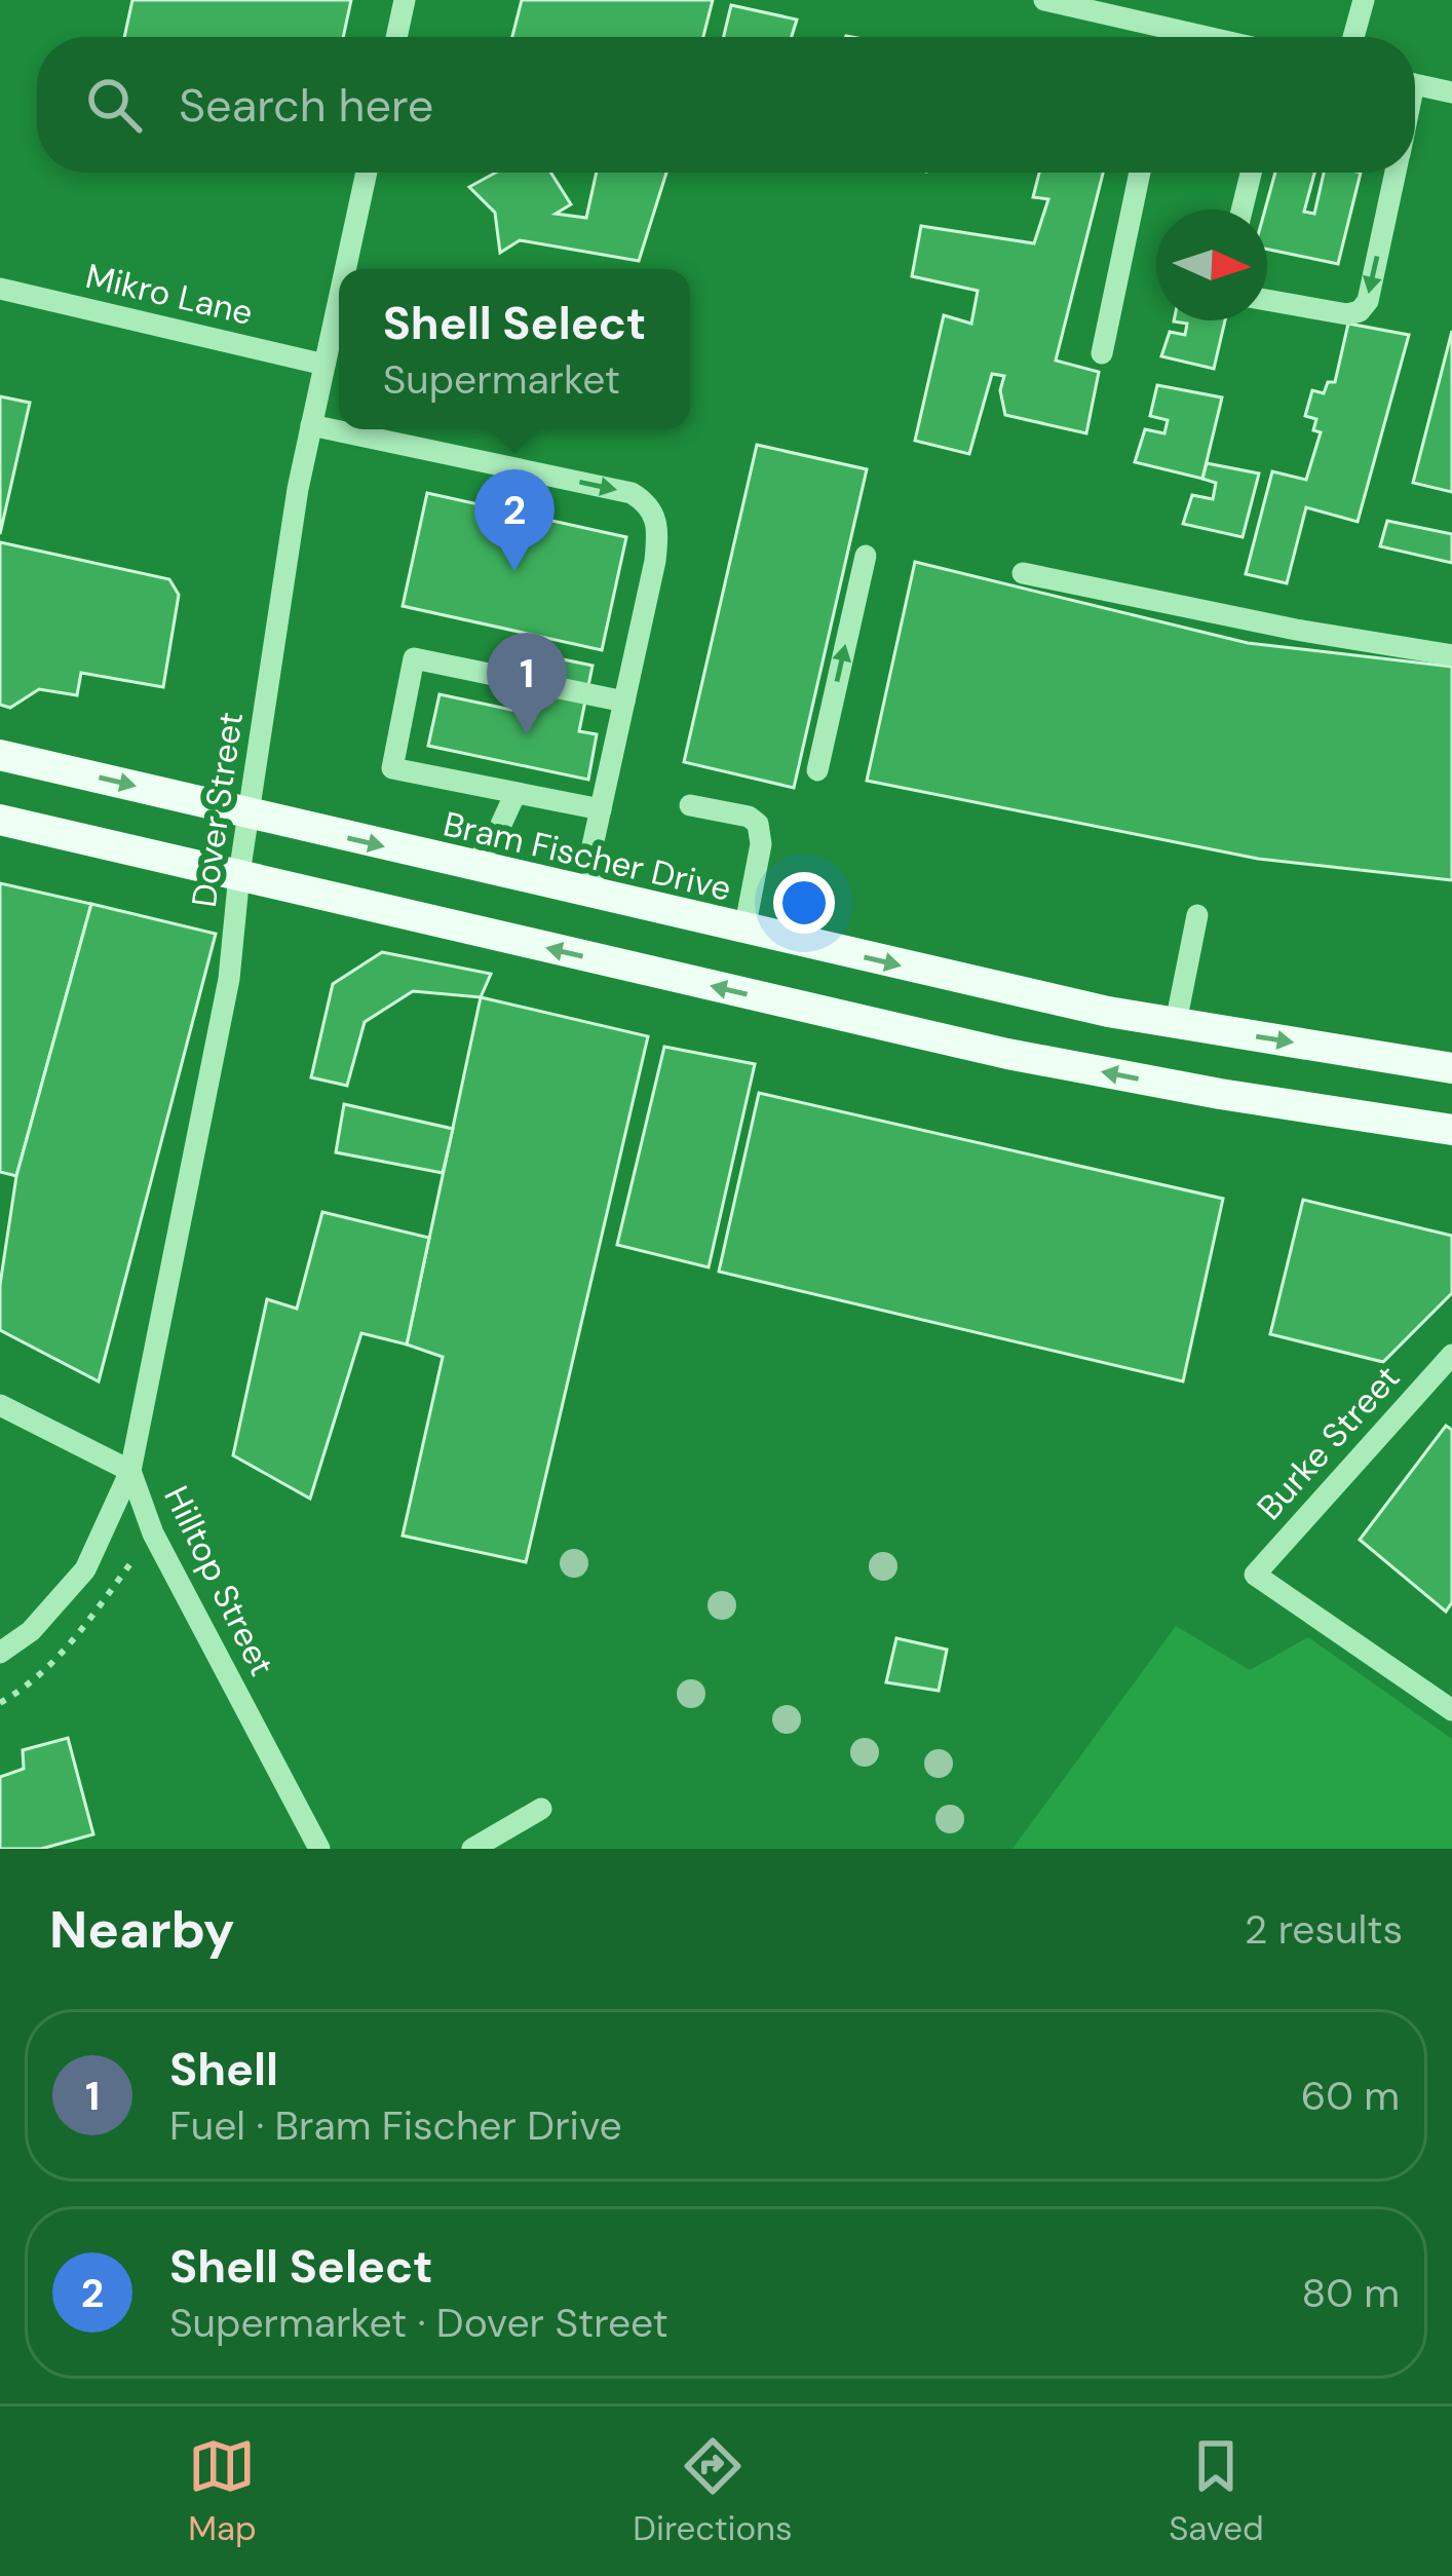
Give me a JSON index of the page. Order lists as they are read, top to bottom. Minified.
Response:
{"streets":{"main road":["Bram Fischer Drive"],"street":["Mikro Lane","Dover Street","Burke Street","Hilltop Street"]},"crossings":[["Mikro Lane","Dover Street"],["Dover Street","Bram Fischer Drive"],["Dover Street","Hilltop Street"]],"north":"right","page":{"search":"Search here","popup":["Shell Select","Supermarket"],"pins":["2","1"],"heading":["Nearby","2 results"],"list":[{"mark":"1","name":"Shell","note":"Fuel · Bram Fischer Drive","value":"60 m"},{"mark":"2","name":"Shell Select","note":"Supermarket · Dover Street","value":"80 m"}],"nav":["Map","Directions","Saved"]}}
